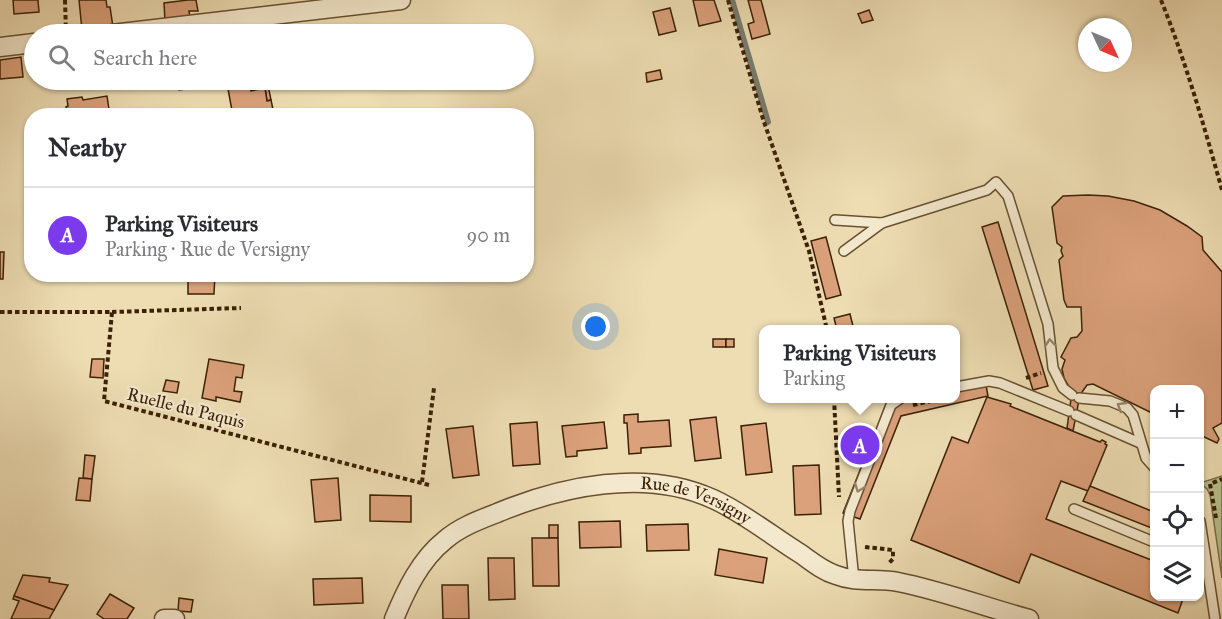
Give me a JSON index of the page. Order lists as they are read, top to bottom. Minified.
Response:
{"streets":{"street":["Rue de Versigny"],"path":["Ruelle du Paquis"]},"north":"bottom right","page":{"search":"Search here","heading":"Nearby","list":[{"mark":"A","name":"Parking Visiteurs","note":"Parking · Rue de Versigny","value":"90 m"}],"popup":["Parking Visiteurs","Parking"],"map_buttons":["+","−"],"pins":"A"}}
